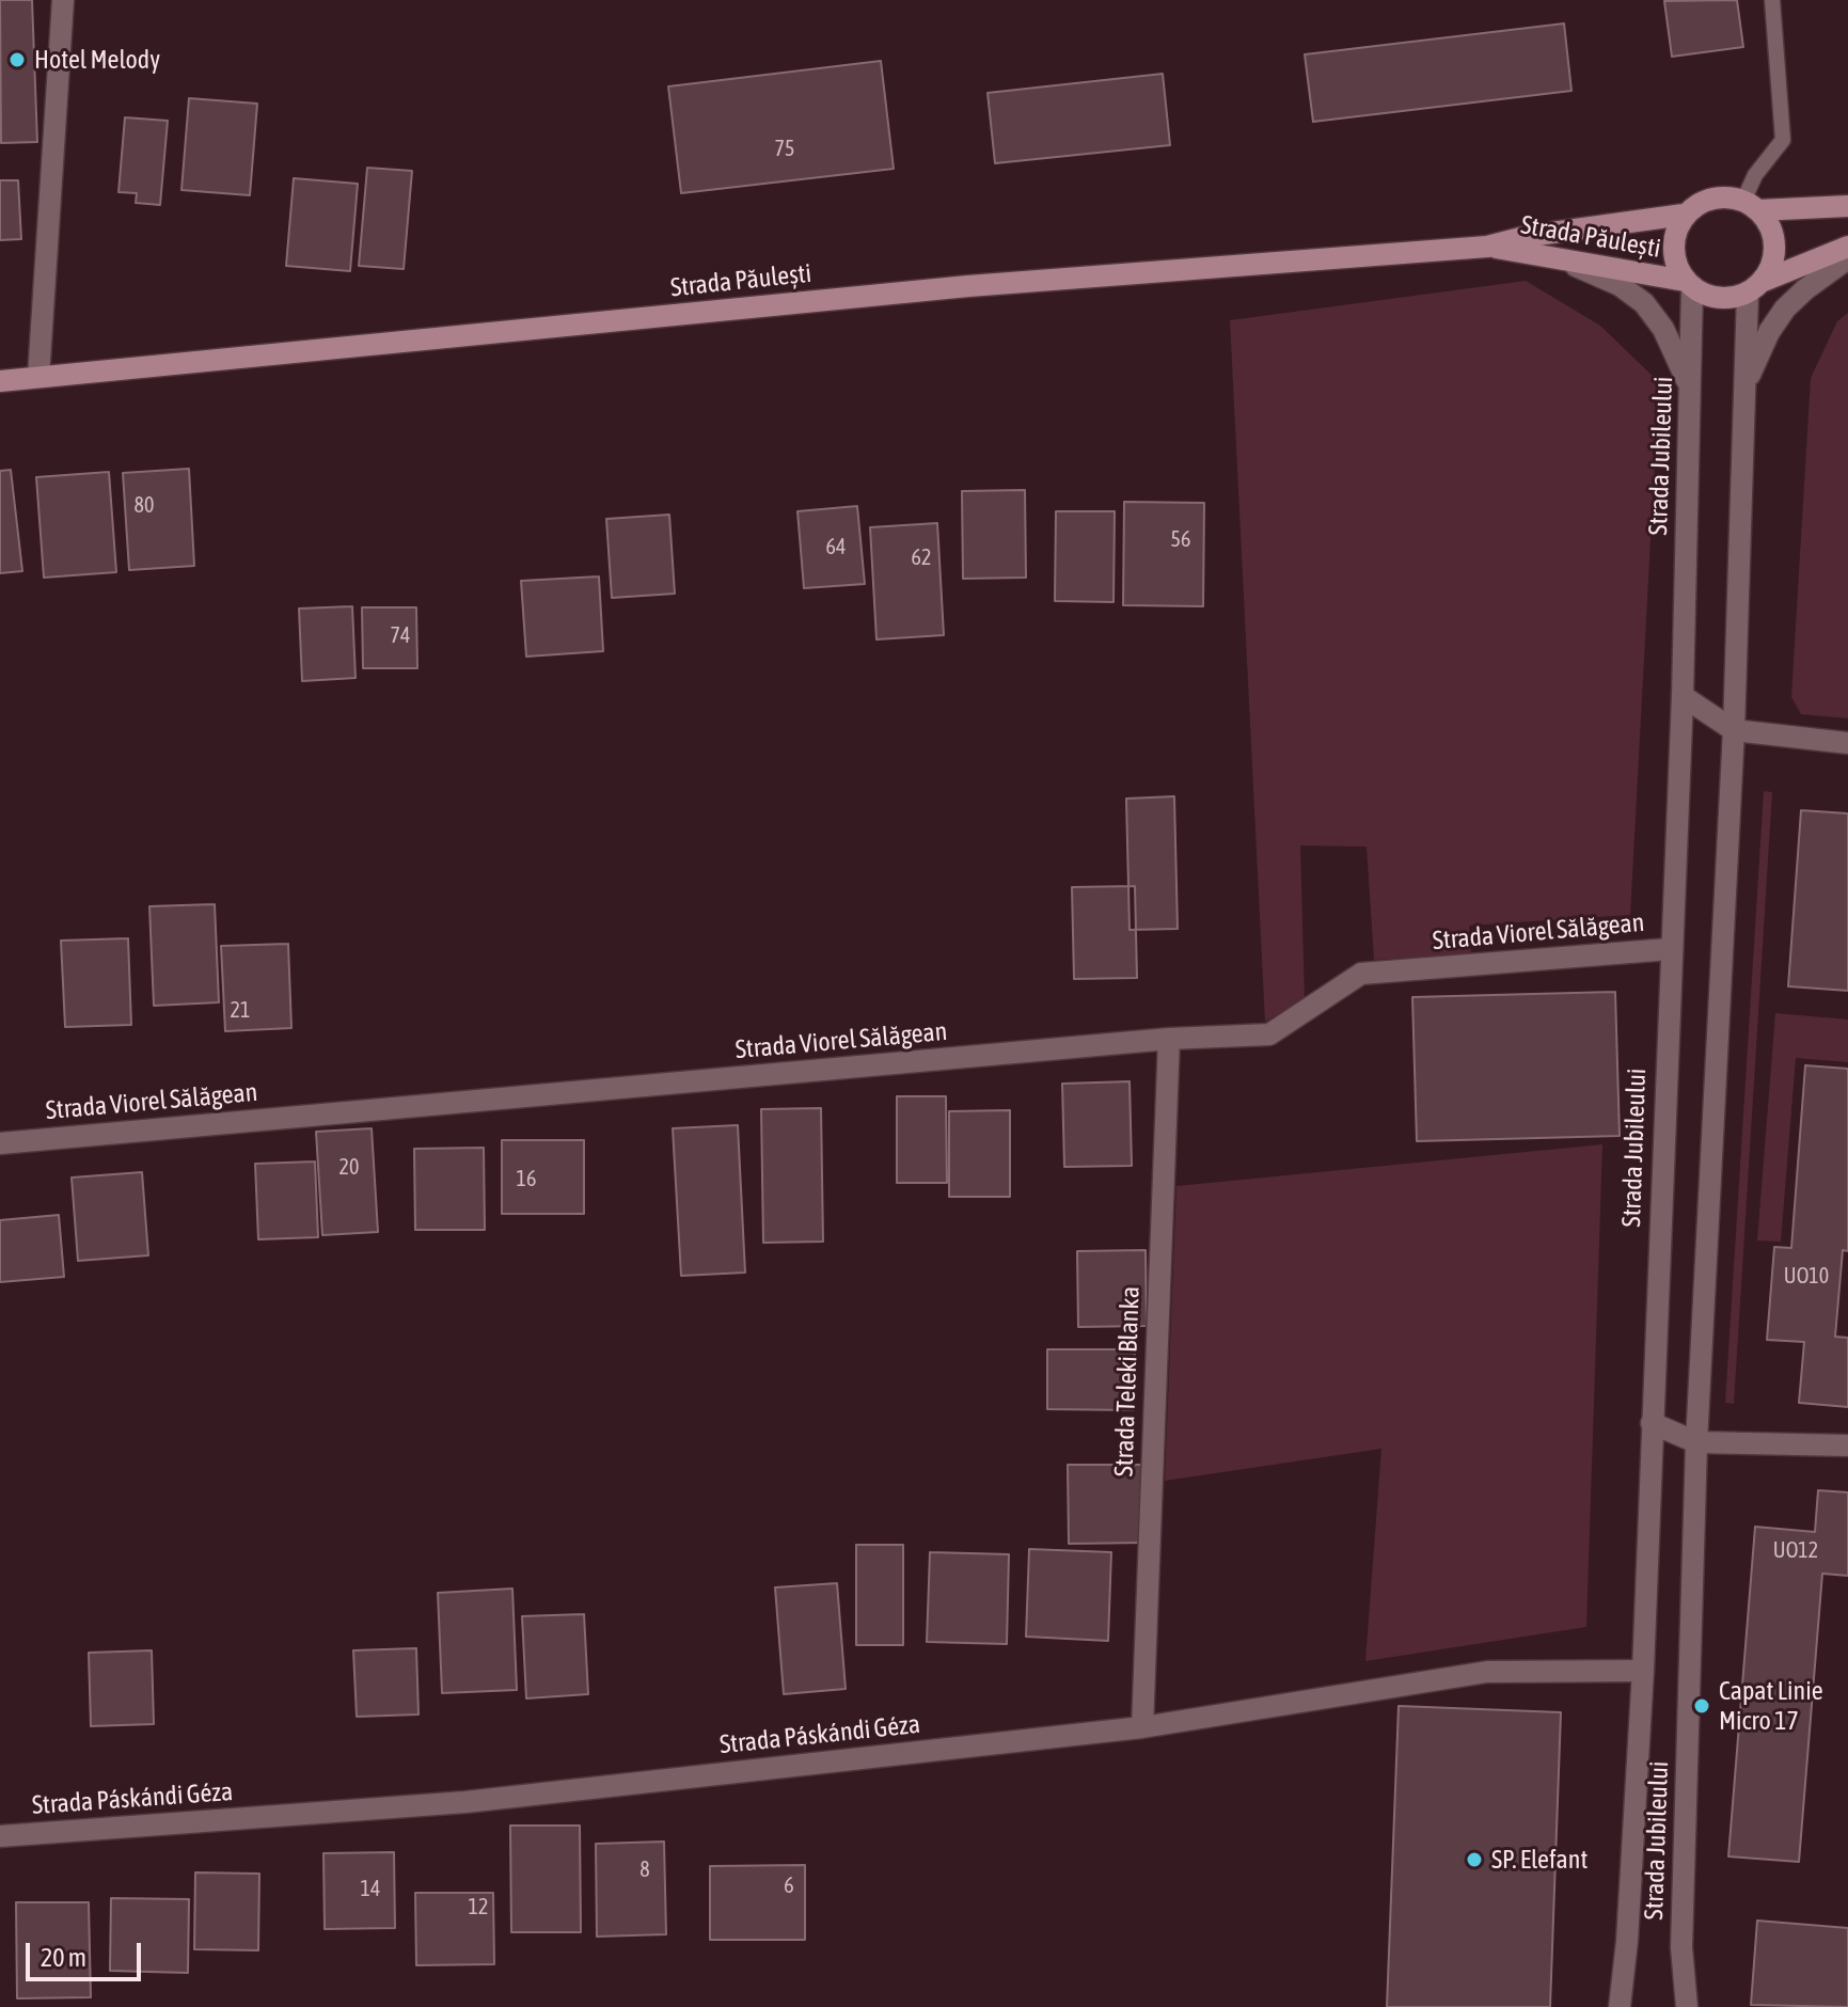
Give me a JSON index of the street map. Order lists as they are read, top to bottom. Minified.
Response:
{"streets":{"main road":["Strada Păulești"],"street":["Strada Jubileului","Strada Viorel Sălăgean","Strada Teleki Blanka","Strada Páskándi Géza"]},"crossings":[["Strada Păulești","Strada Jubileului"],["Strada Jubileului","Strada Viorel Sălăgean"],["Strada Jubileului","Strada Páskándi Géza"],["Strada Viorel Sălăgean","Strada Teleki Blanka"],["Strada Teleki Blanka","Strada Páskándi Géza"]],"places":["Hotel Melody","Capat Linie Micro 17","SP. Elefant"],"house_numbers":["75","80","56","64","62","74","21","20","16","UO10","UO12","8","6","14","12"],"scale_bar":"20 m"}
